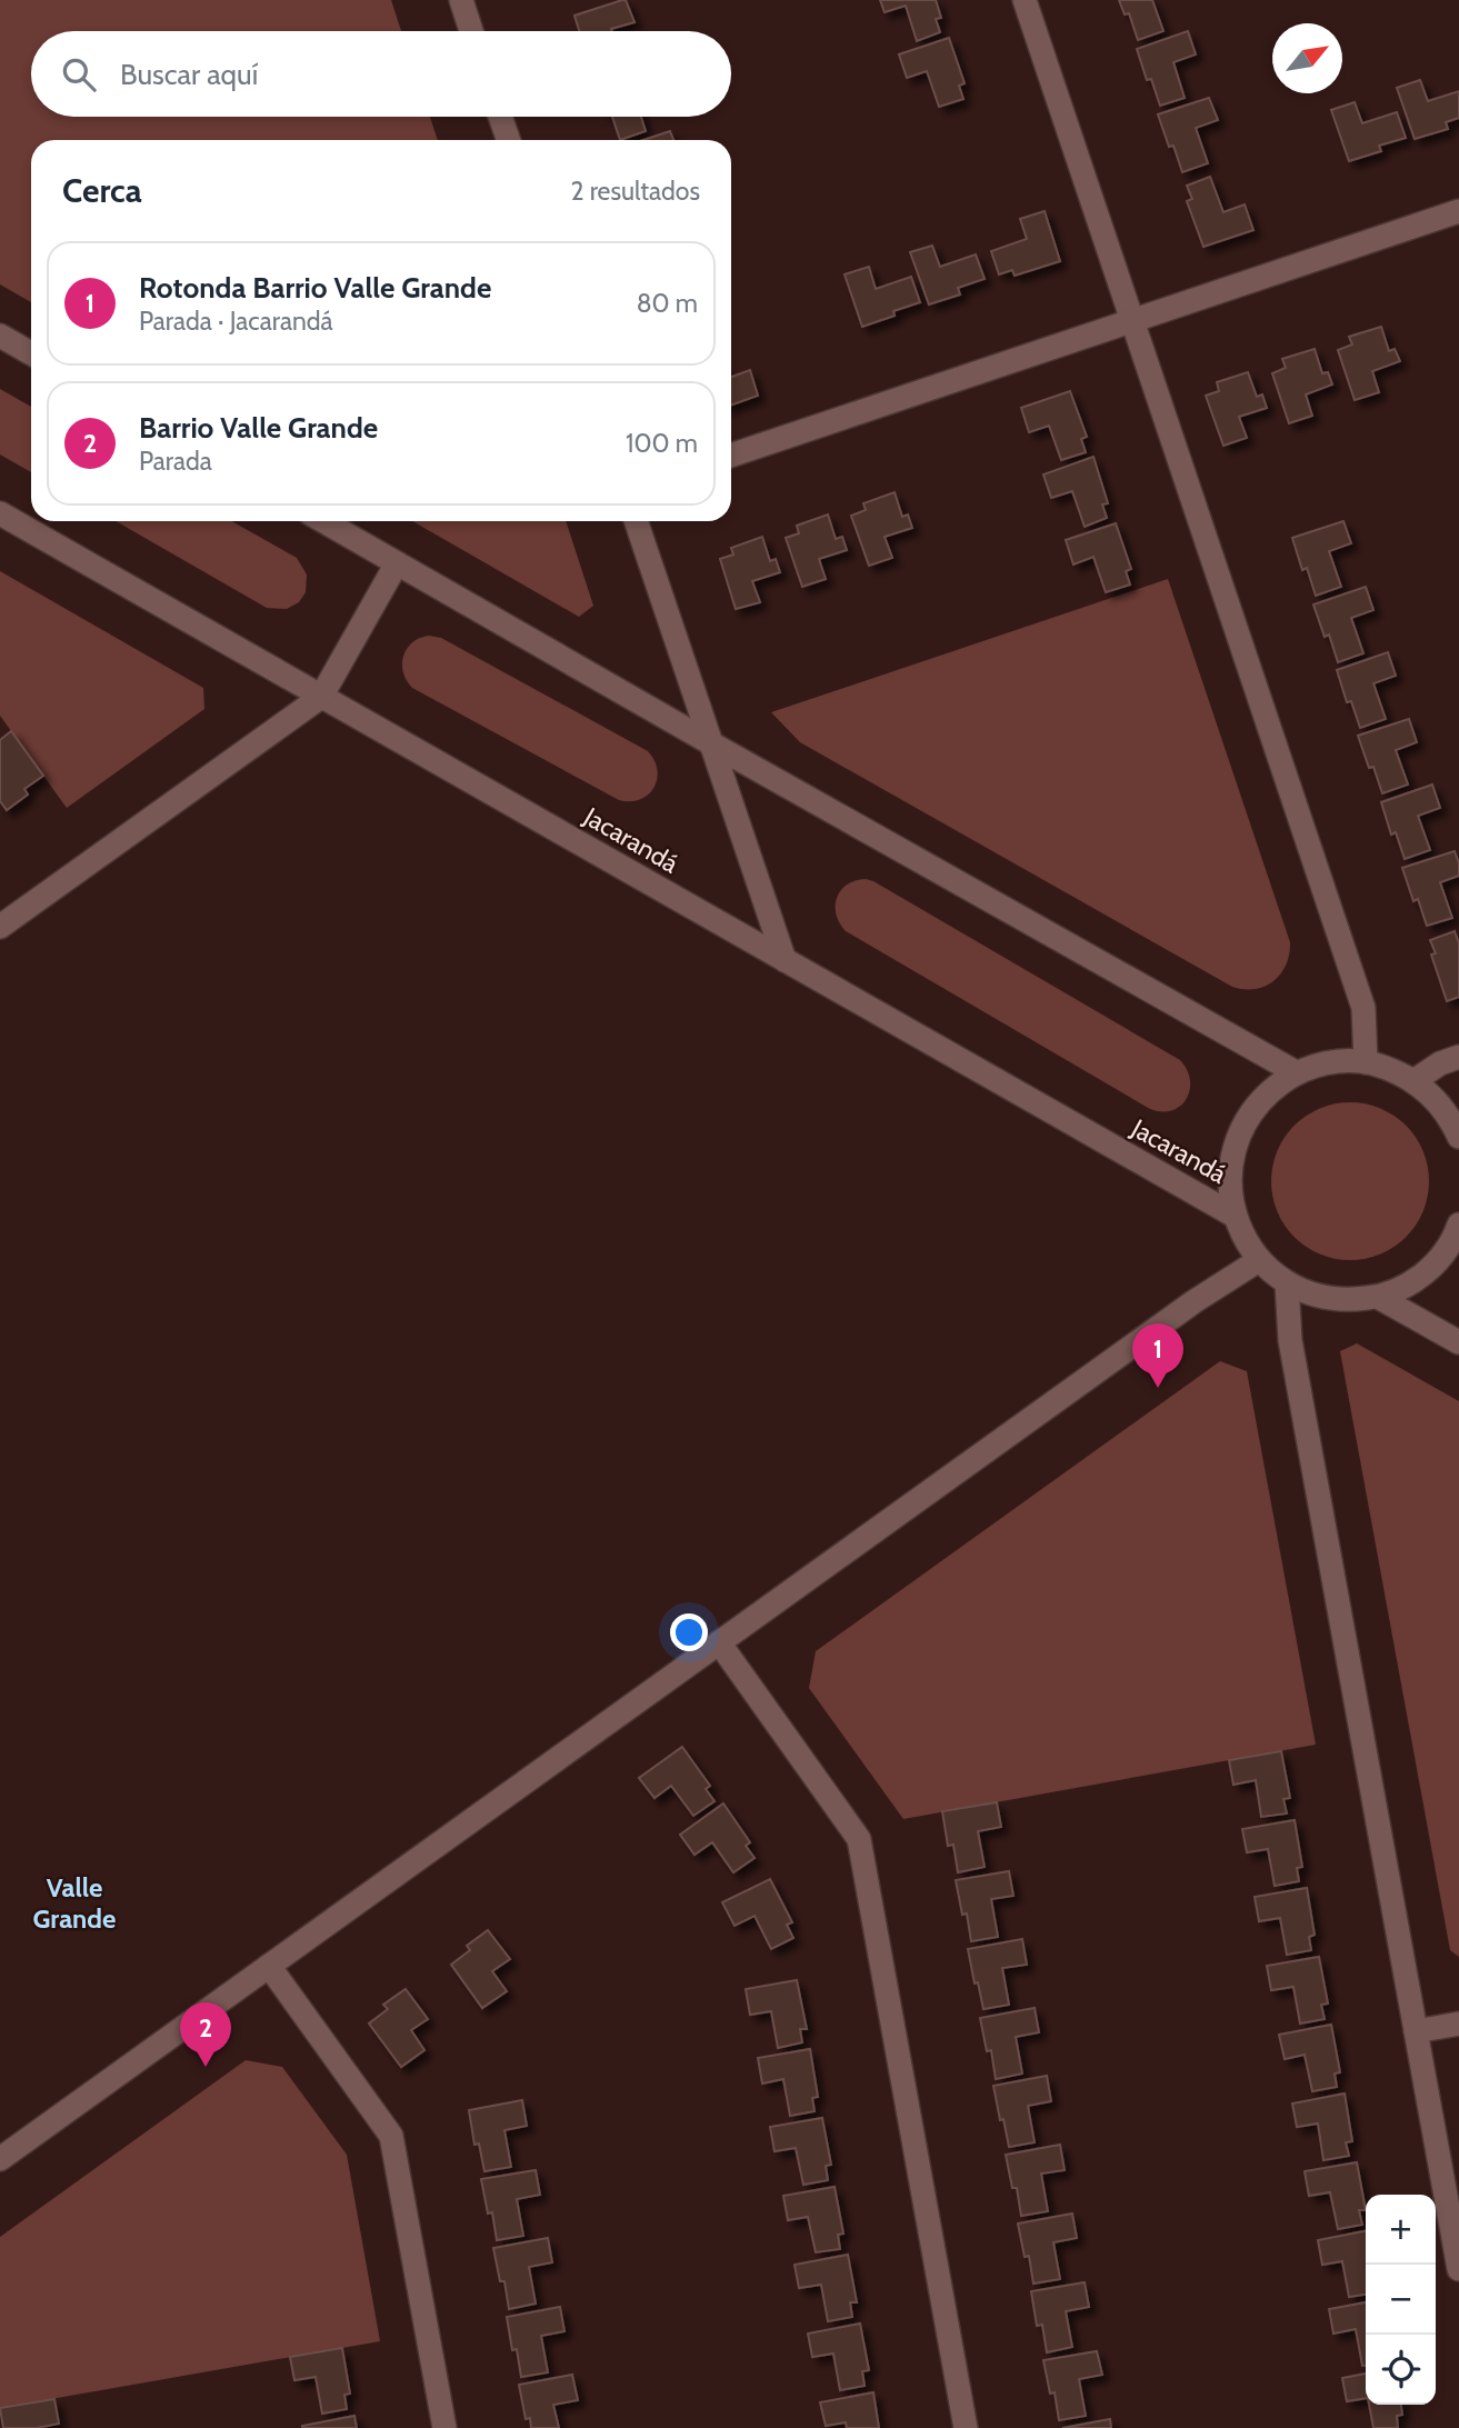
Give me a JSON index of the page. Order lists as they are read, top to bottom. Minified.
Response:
{"streets":{"street":["Jacarandá"]},"districts":["Valle Grande"],"north":"top right","page":{"search":"Buscar aquí","heading":["Cerca","2 resultados"],"list":[{"mark":"1","name":"Rotonda Barrio Valle Grande","note":"Parada · Jacarandá","value":"80 m"},{"mark":"2","name":"Barrio Valle Grande","note":"Parada","value":"100 m"}],"pins":["1","2"],"map_buttons":["+","−"]}}
